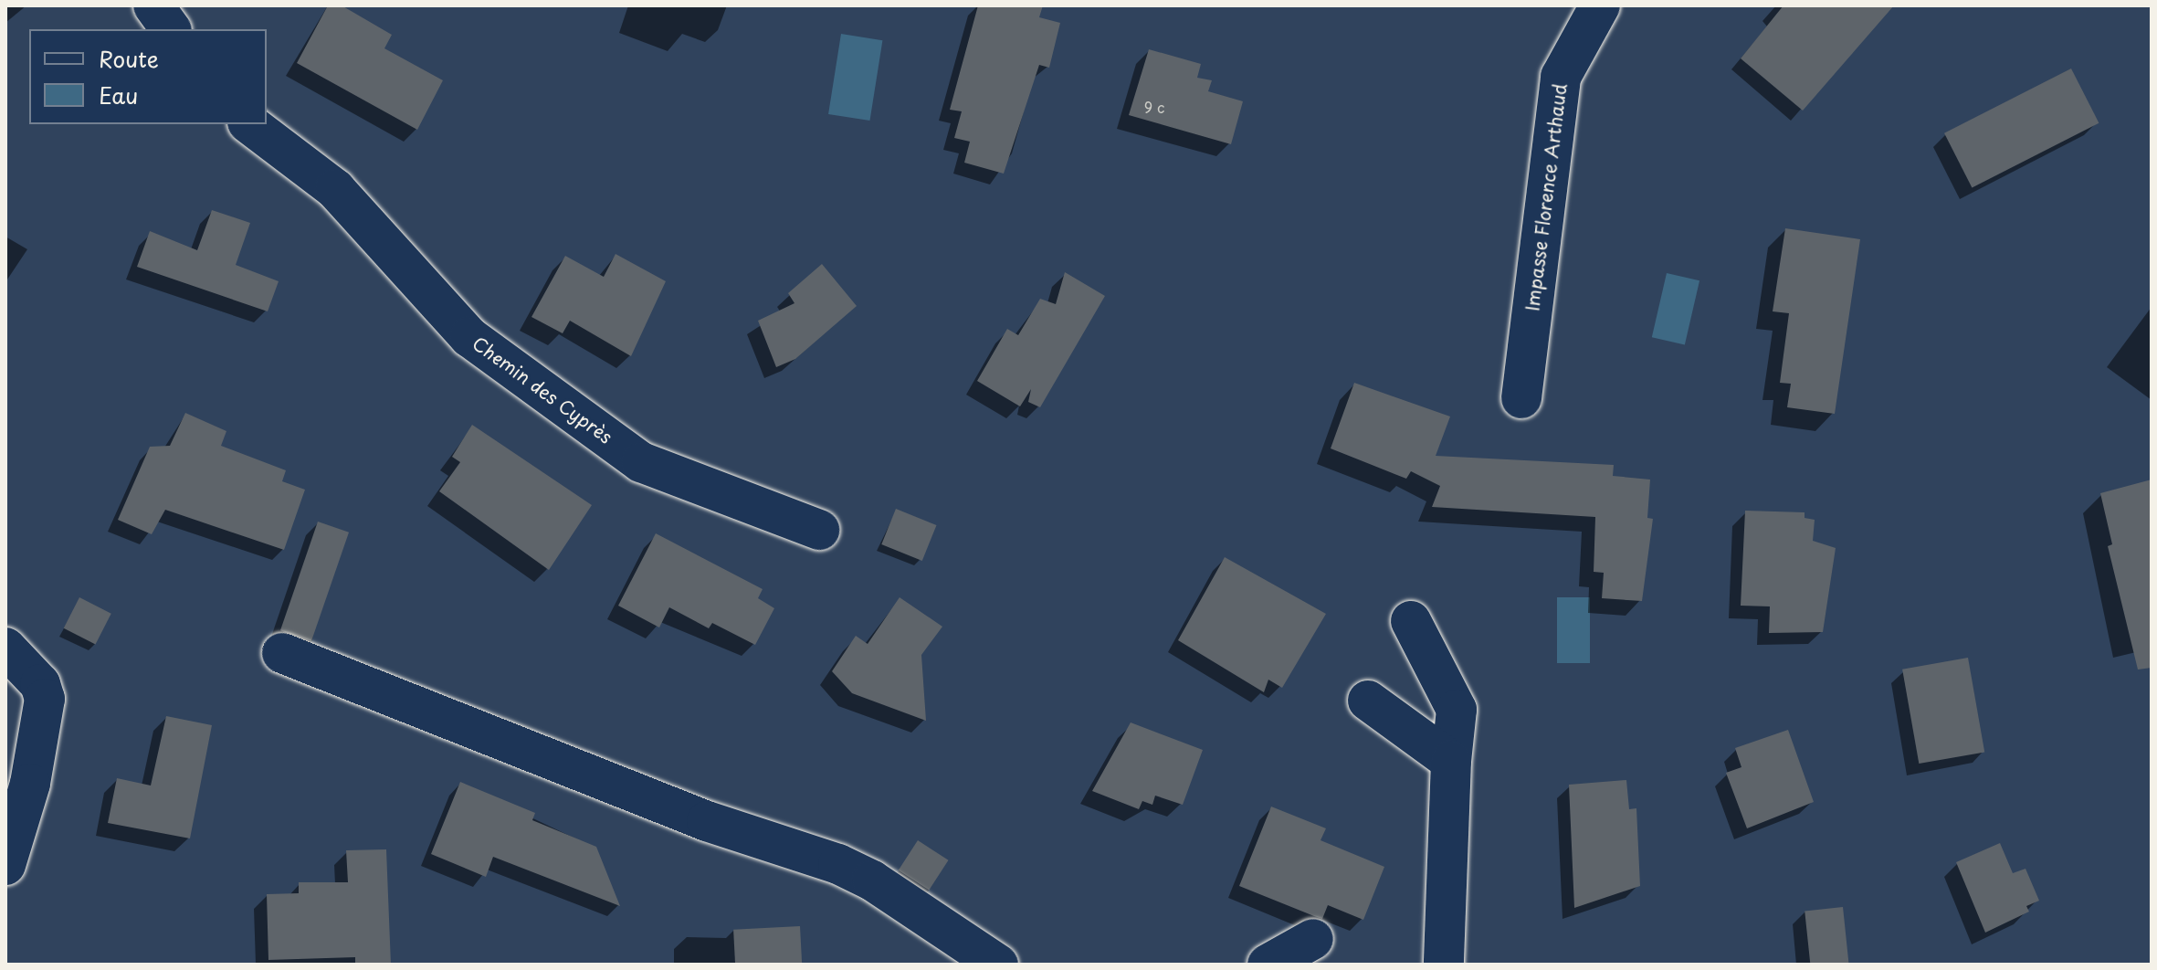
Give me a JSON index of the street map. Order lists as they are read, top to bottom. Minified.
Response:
{"streets":{"street":["Impasse Florence Arthaud","Chemin des Cyprès"]},"house_numbers":["9 c"],"legend":["Route","Eau"]}
